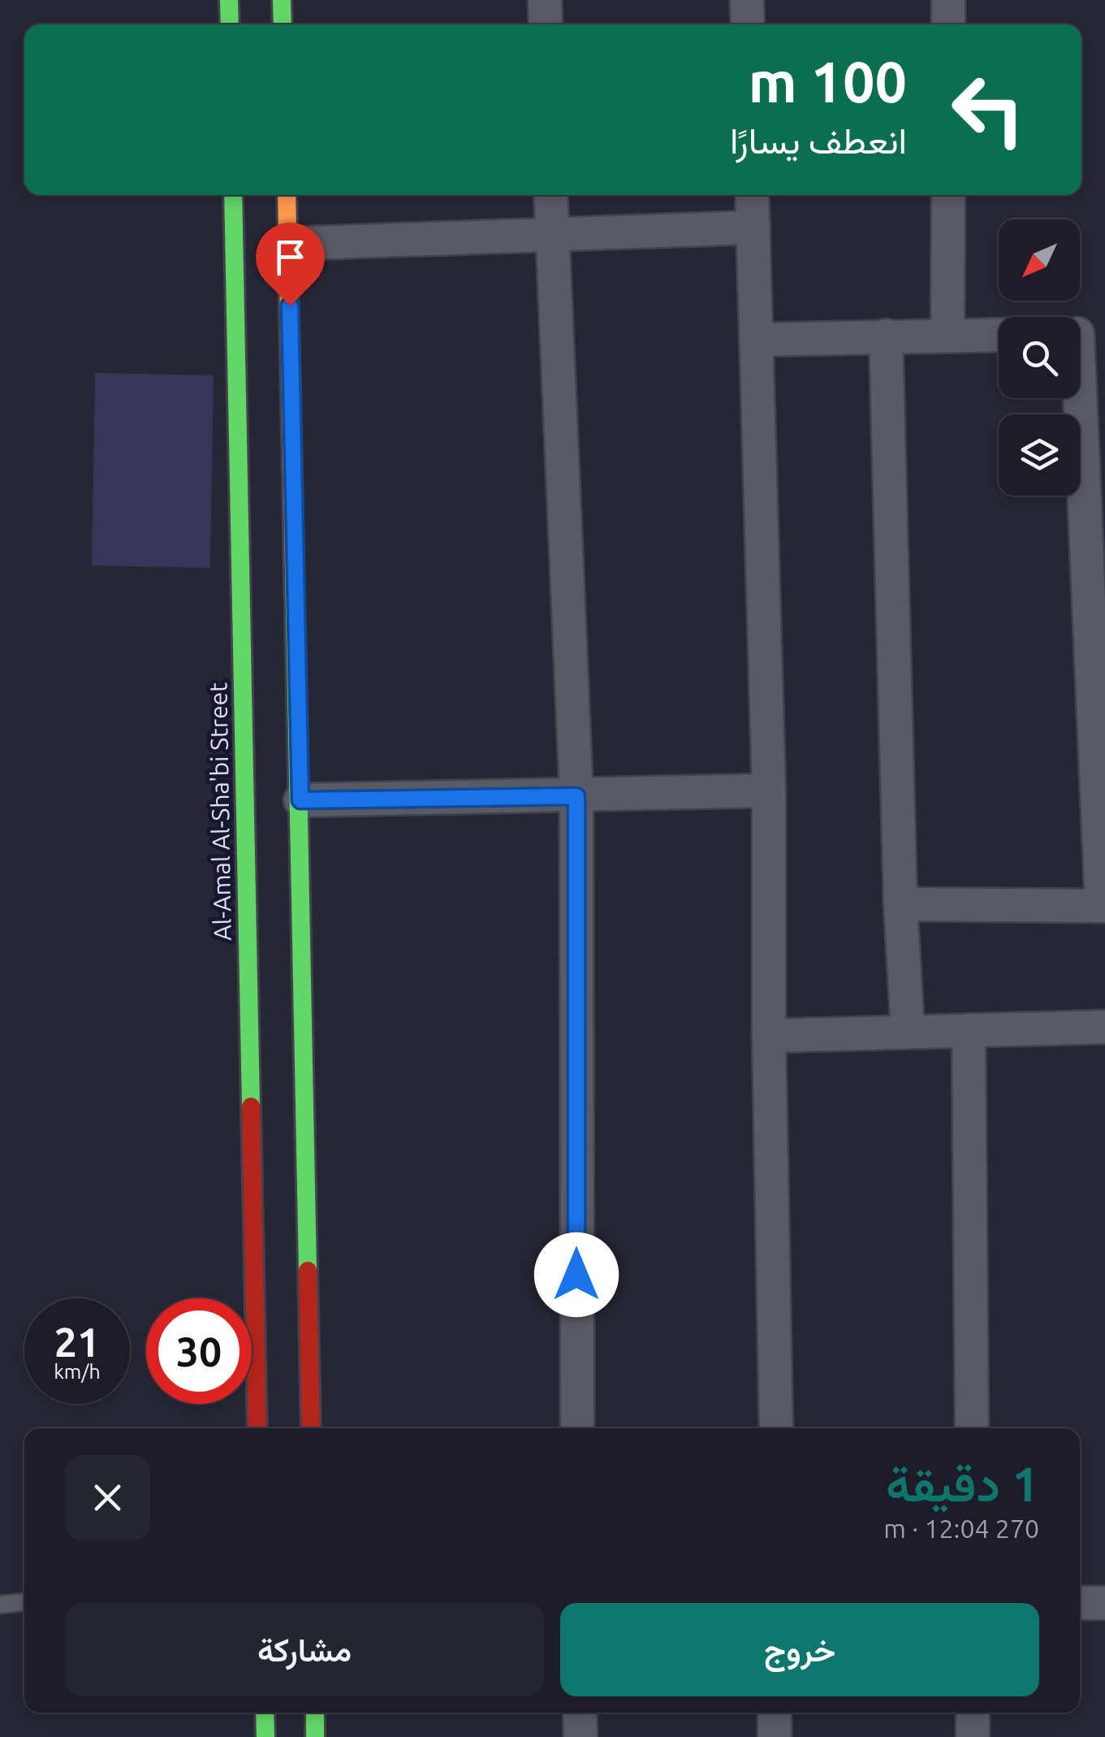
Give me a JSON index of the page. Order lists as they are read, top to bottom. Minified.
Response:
{"streets":{"main road":["Al-Amal Al-Sha'bi Street"]},"north":"bottom left","page":{"turn":["100 m","انعطف يسارًا"],"speed":"21 km/h","limit":"30","heading":["1 دقيقة","270 m · 12:04"],"buttons":["خروج","مشاركة"]}}
